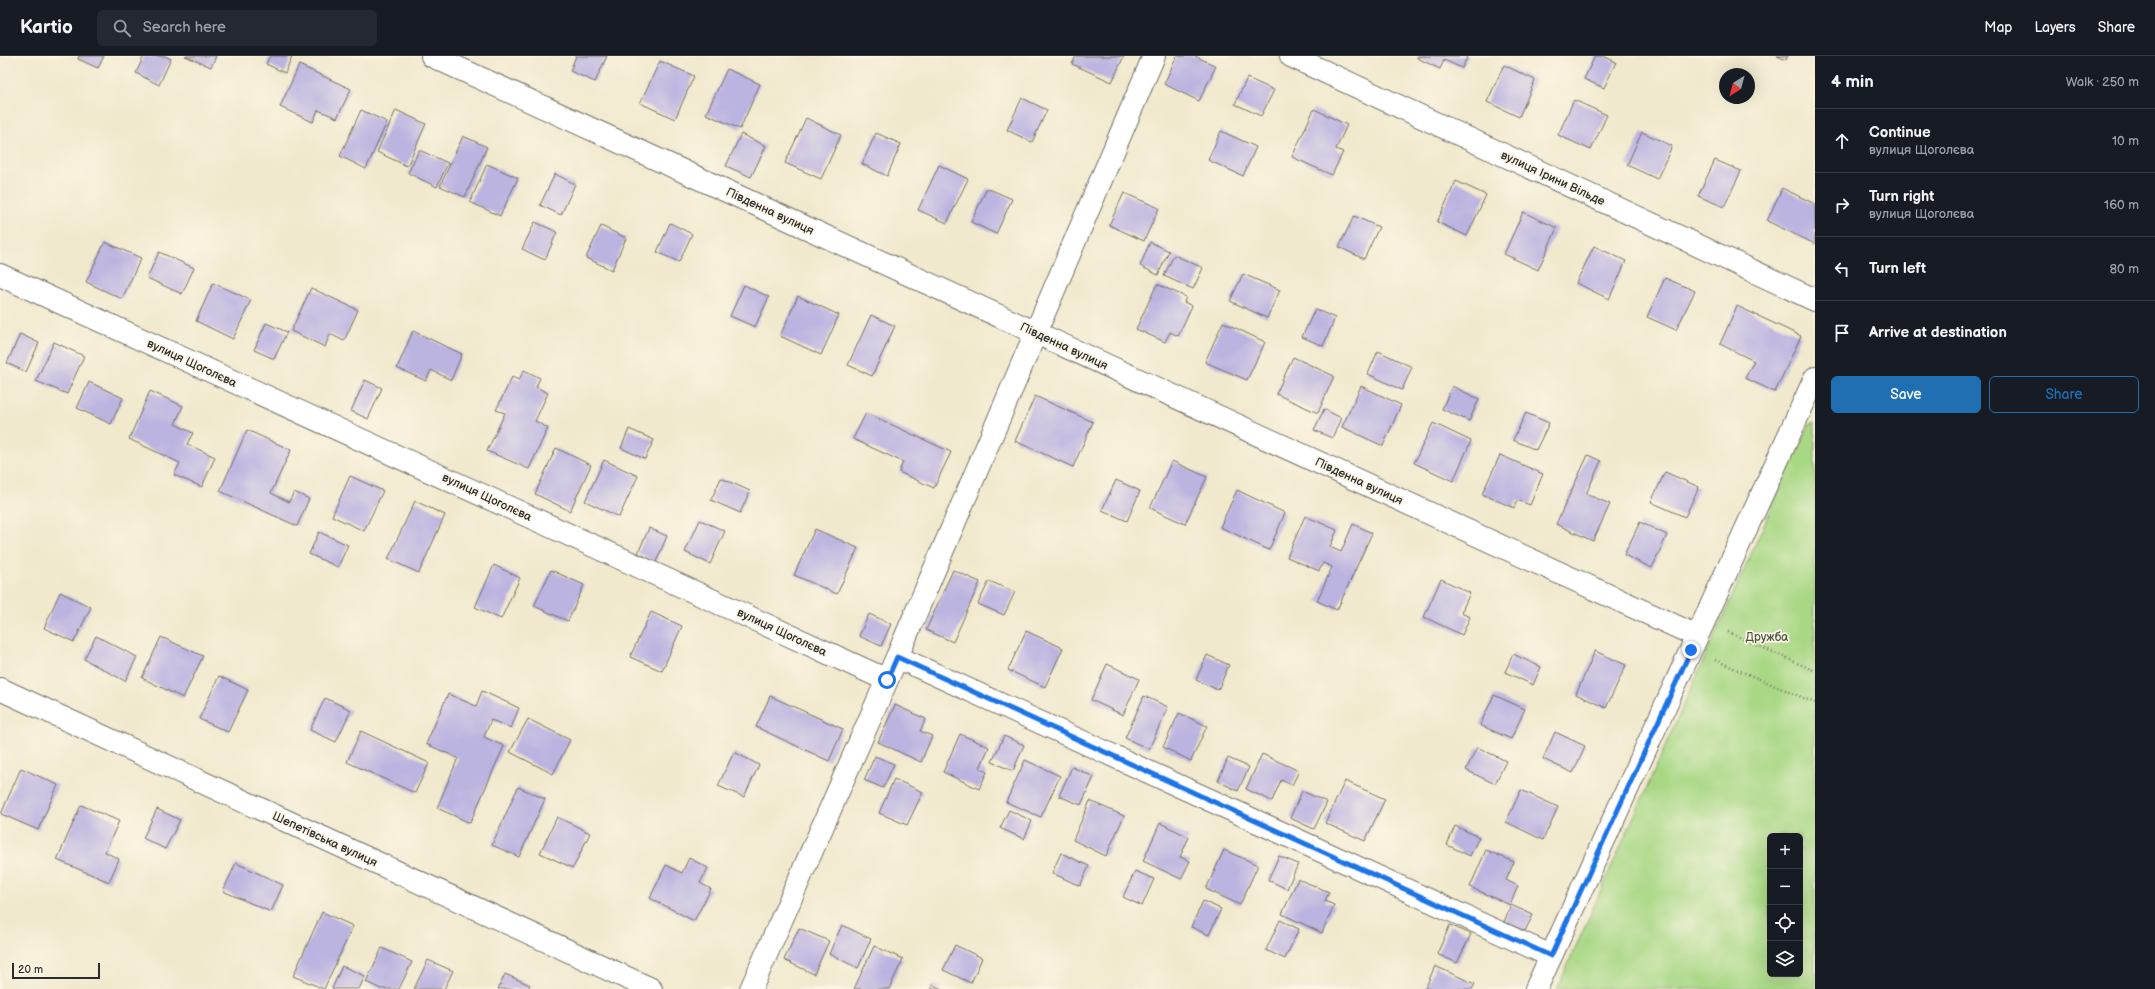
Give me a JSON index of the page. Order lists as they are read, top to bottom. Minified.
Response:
{"streets":{"street":["вулиця Ірини Вільде","Південна вулиця","вулиця Щоголєва","Шепетівська вулиця"]},"parks":["Дружба"],"scale_bar":"20 m","north":"bottom left","page":{"header":"Kartio","search":"Search here","nav":["Map","Layers","Share"],"heading":["4 min","Walk · 250 m"],"list":[["Continue","вулиця Щоголєва","10 m"],["Turn right","вулиця Щоголєва","160 m"],["Turn left","80 m"],"Arrive at destination"],"buttons":["Save","Share"],"map_buttons":["+","−"],"scale":"20 m"}}
